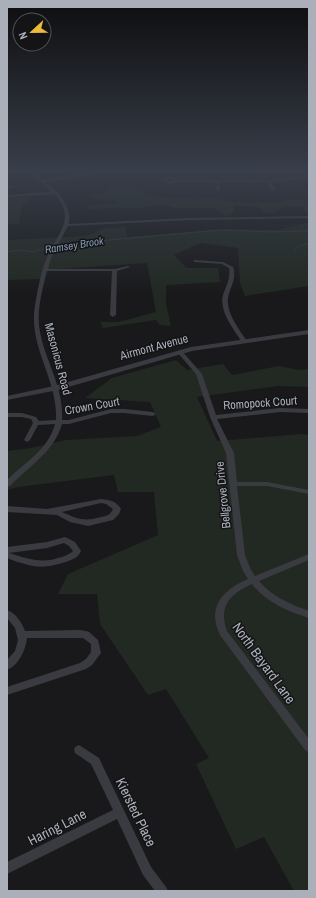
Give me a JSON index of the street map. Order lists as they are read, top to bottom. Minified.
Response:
{"streets":{"street":["Airmont Avenue","Masonicus Road","Romopock Court","Crown Court","Bellgrove Drive","North Bayard Lane","Kiersted Place","Haring Lane"]},"crossings":[["Airmont Avenue","Masonicus Road"],["Airmont Avenue","Bellgrove Drive"],["Masonicus Road","Crown Court"],["Romopock Court","Bellgrove Drive"],["Bellgrove Drive","North Bayard Lane"],["Kiersted Place","Haring Lane"]],"water":["Ramsey Brook"],"north":"left"}
